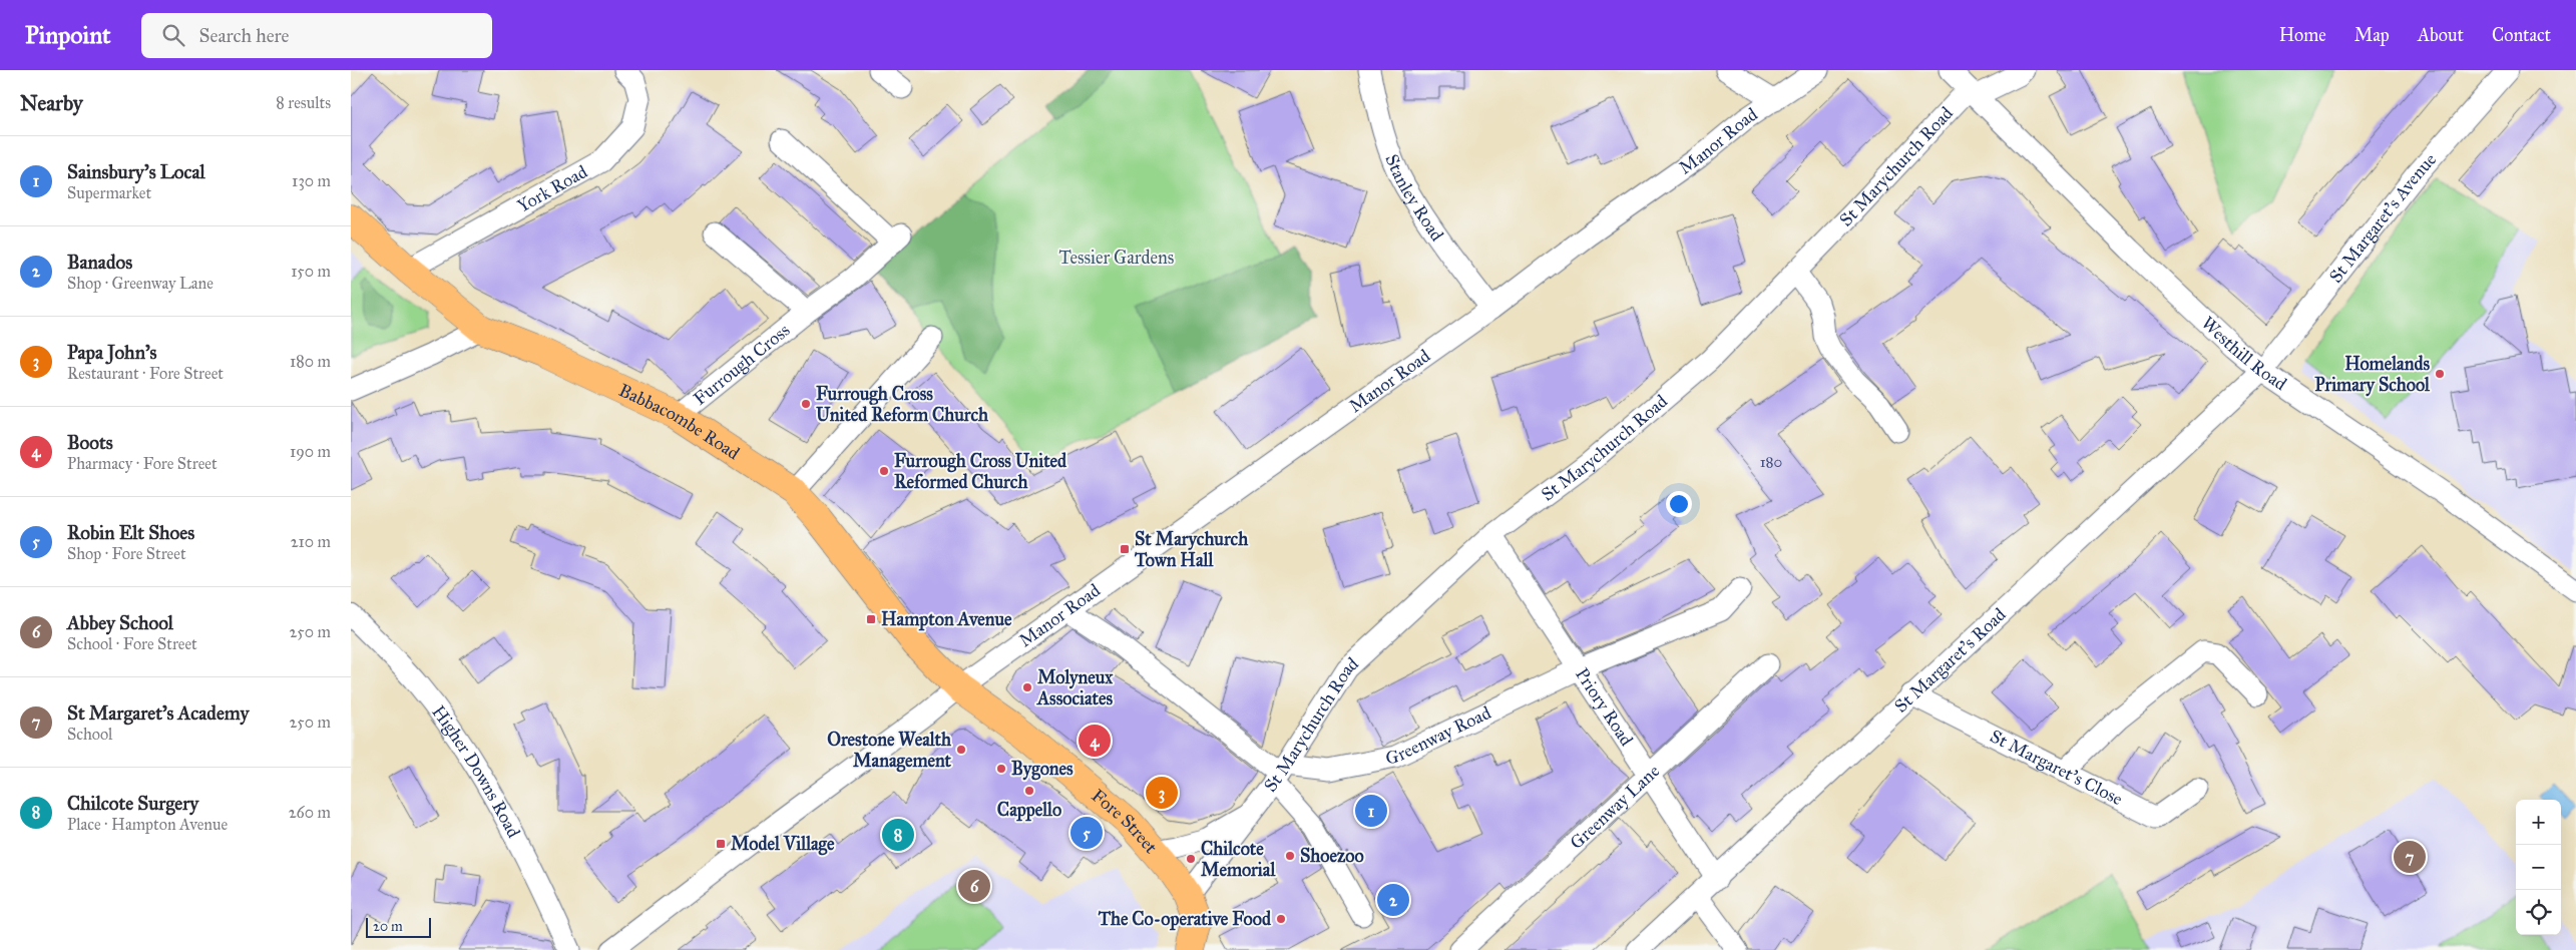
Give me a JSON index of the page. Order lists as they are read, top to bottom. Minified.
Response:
{"streets":{"main road":["Babbacombe Road","Fore Street"],"street":["Manor Road","St Marychurch Road","York Road","Stanley Road","St Margaret's Avenue","Westhill Road","Furrough Cross","St Margaret's Road","Priory Road","Greenway Road","St Margaret's Close","Higher Downs Road","Greenway Lane"]},"crossings":[["Manor Road","Stanley Road"],["Manor Road","Babbacombe Road"],["Manor Road","Fore Street"],["St Marychurch Road","Westhill Road"],["St Marychurch Road","Priory Road"],["St Marychurch Road","Greenway Road"],["St Marychurch Road","Fore Street"],["York Road","Babbacombe Road"],["St Margaret's Avenue","Westhill Road"],["St Margaret's Avenue","St Margaret's Road"],["Westhill Road","St Margaret's Road"],["Furrough Cross","Babbacombe Road"],["Babbacombe Road","Fore Street"],["St Margaret's Road","Priory Road"],["St Margaret's Road","St Margaret's Close"],["Priory Road","Greenway Road"],["Priory Road","Greenway Lane"]],"parks":["Tessier Gardens"],"places":{"other":["Homelands Primary School","Furrough Cross United Reform Church","Furrough Cross United Reformed Church","Molyneux Associates","Orestone Wealth Management","Bygones","Cappello","Shoezoo","Chilcote Memorial","The Co-operative Food"],"transit":["St Marychurch Town Hall","Hampton Avenue","Model Village"]},"house_numbers":["180"],"scale_bar":"20 m","page":{"header":"Pinpoint","search":"Search here","nav":["Home","Map","About","Contact"],"heading":["Nearby","8 results"],"list":[{"mark":"1","name":"Sainsbury's Local","note":"Supermarket","value":"130 m"},{"mark":"2","name":"Banados","note":"Shop · Greenway Lane","value":"150 m"},{"mark":"3","name":"Papa John's","note":"Restaurant · Fore Street","value":"180 m"},{"mark":"4","name":"Boots","note":"Pharmacy · Fore Street","value":"190 m"},{"mark":"5","name":"Robin Elt Shoes","note":"Shop · Fore Street","value":"210 m"},{"mark":"6","name":"Abbey School","note":"School · Fore Street","value":"250 m"},{"mark":"7","name":"St Margaret's Academy","note":"School","value":"250 m"},{"mark":"8","name":"Chilcote Surgery","note":"Place · Hampton Avenue","value":"260 m"}],"pins":["4","3","1","5","8","7","6","2"],"map_buttons":["+","−"],"scale":"20 m"}}
